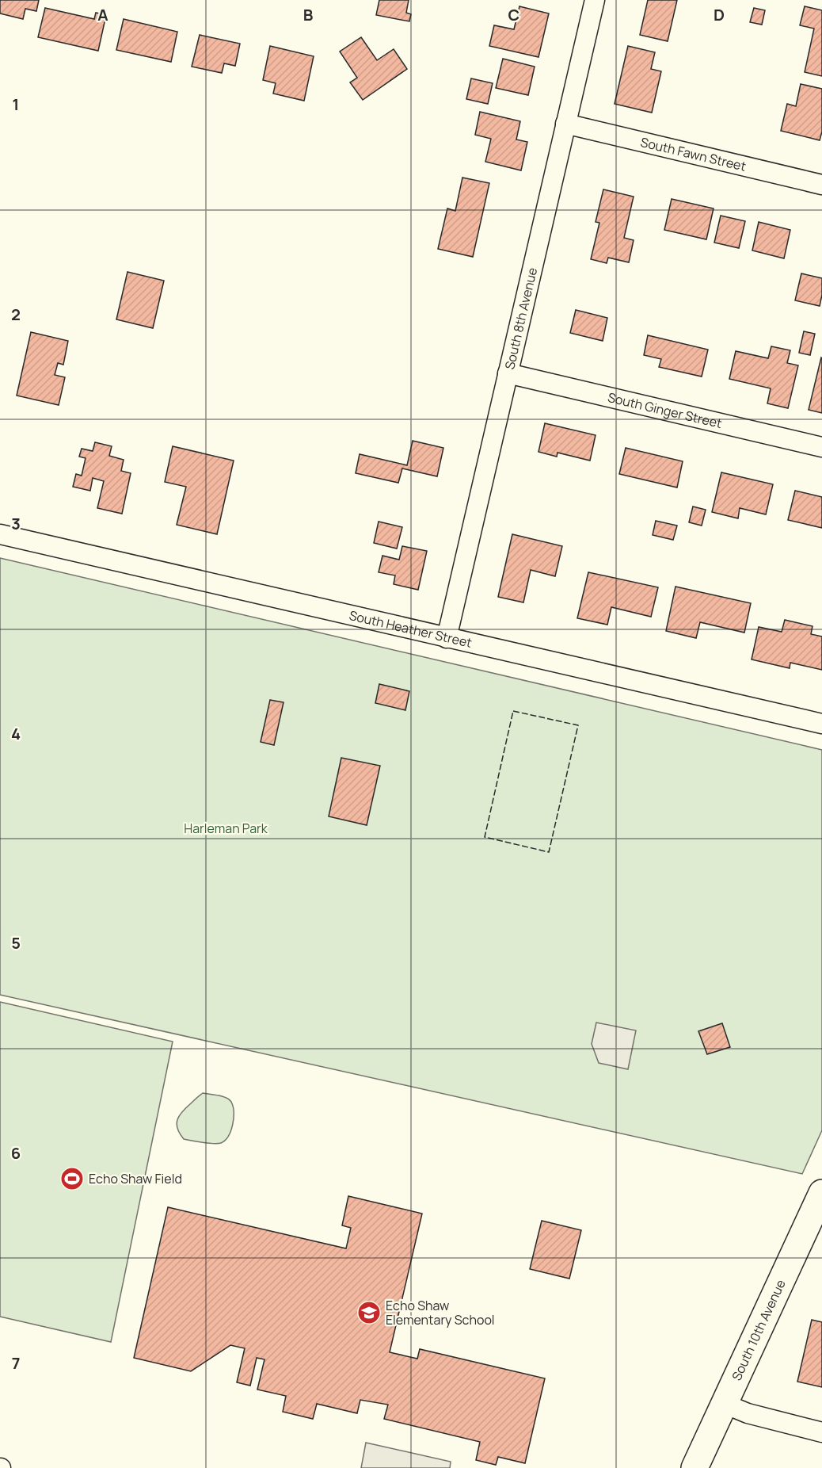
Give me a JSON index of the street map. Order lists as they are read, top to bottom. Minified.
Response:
{"streets":{"main road":["South 10th Avenue"],"street":["South Fawn Street","South 8th Avenue","South Ginger Street","South Heather Street"]},"crossings":[["South Fawn Street","South 8th Avenue"],["South 8th Avenue","South Ginger Street"],["South 8th Avenue","South Heather Street"]],"parks":["Harleman Park"],"places":{"sports":["Echo Shaw Field"],"school or university":["Echo Shaw Elementary School"]},"grid":{"columns":["A","B","C","D"],"rows":["1","2","3","4","5","6","7"]}}
